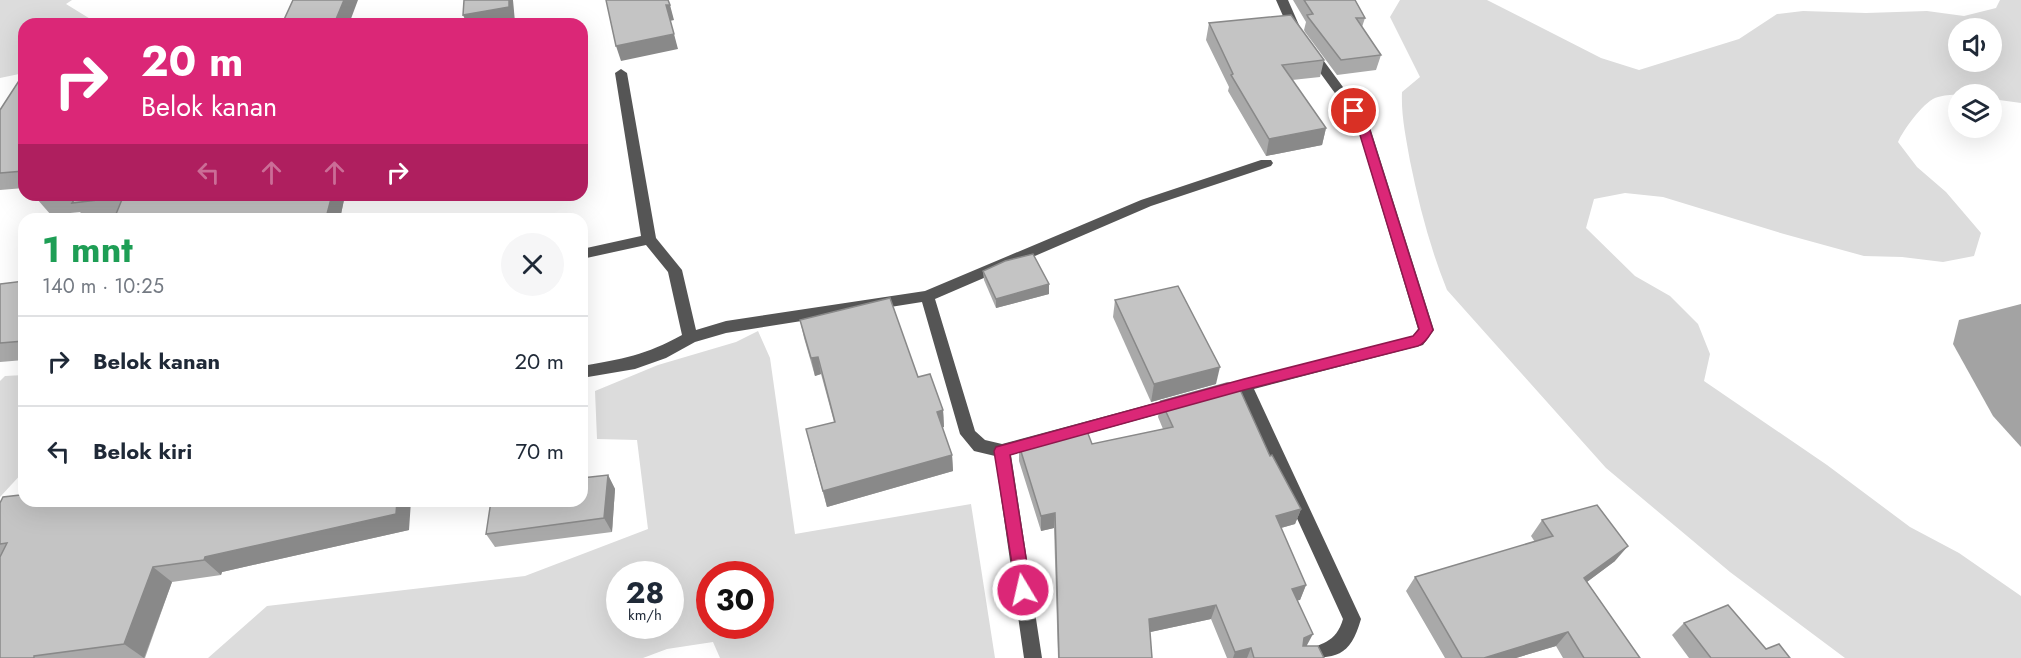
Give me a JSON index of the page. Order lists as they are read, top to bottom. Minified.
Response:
{"page":{"turn":["20 m","Belok kanan"],"heading":["1 mnt","140 m · 10:25"],"list":[{"name":"Belok kanan","value":"20 m"},{"name":"Belok kiri","value":"70 m"}],"speed":"28 km/h","limit":"30"}}
